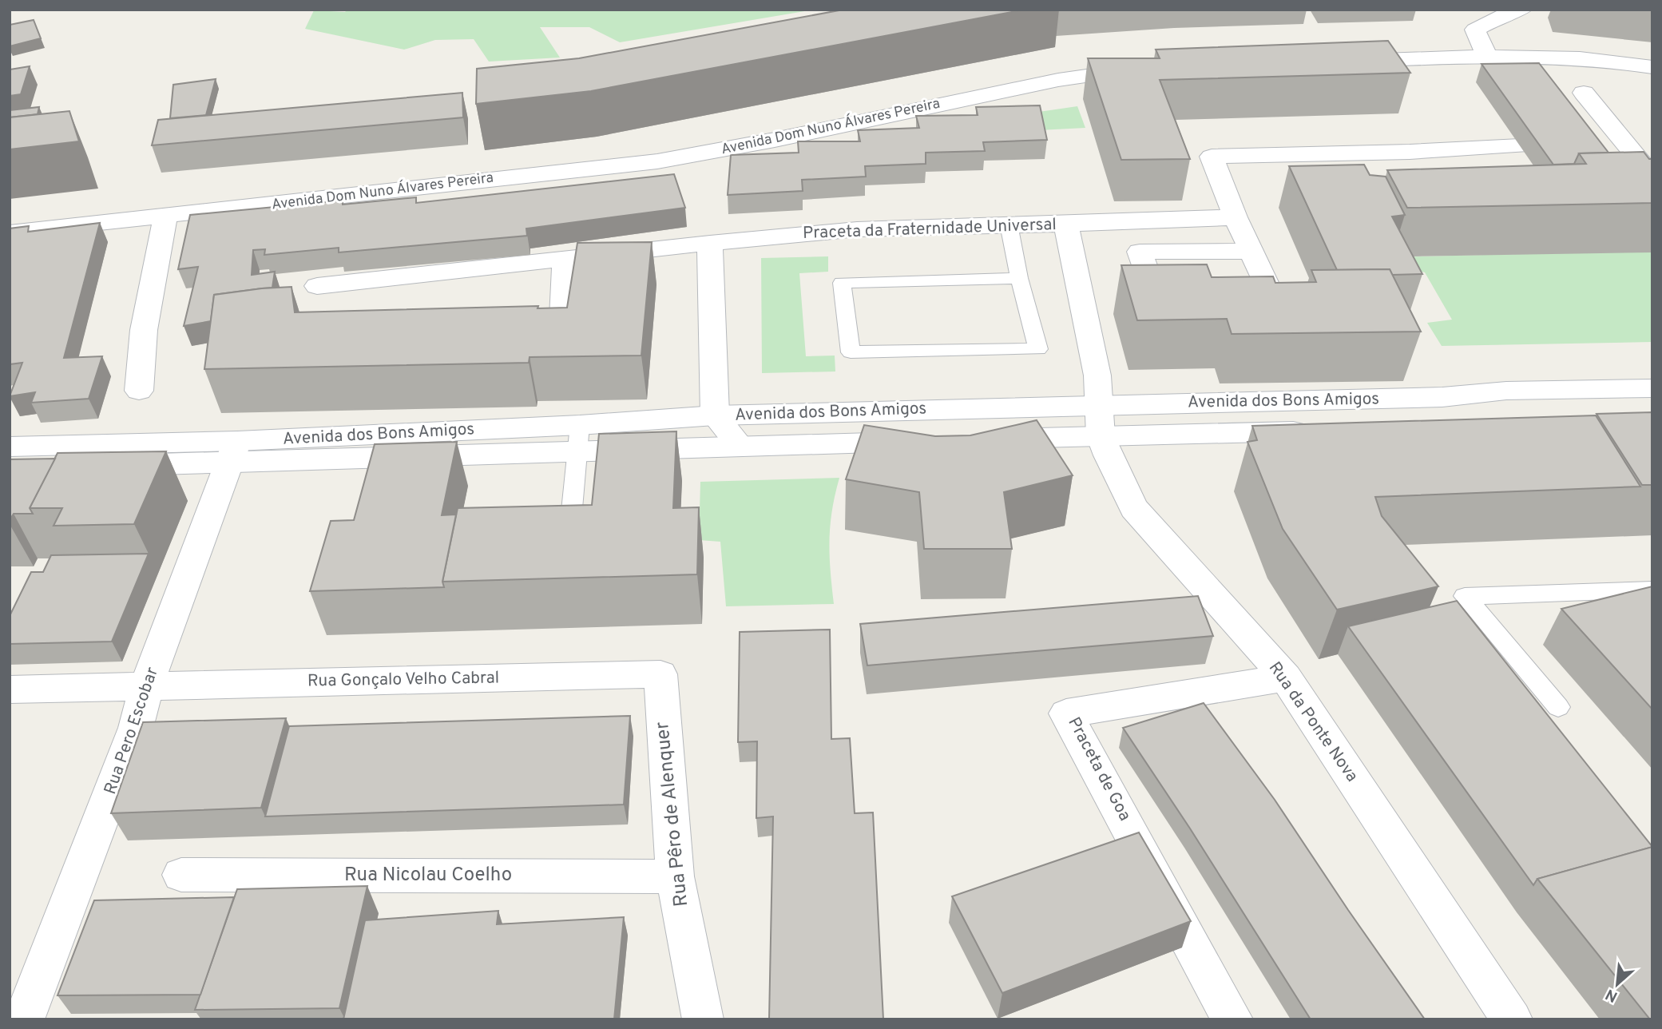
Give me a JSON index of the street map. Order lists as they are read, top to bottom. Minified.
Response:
{"streets":{"street":["Avenida Dom Nuno Álvares Pereira","Praceta da Fraternidade Universal","Avenida dos Bons Amigos","Rua Gonçalo Velho Cabral","Rua da Ponte Nova","Rua Pero Escobar","Praceta de Goa","Rua Pêro de Alenquer","Rua Nicolau Coelho"]},"crossings":[["Praceta da Fraternidade Universal","Avenida dos Bons Amigos"],["Praceta da Fraternidade Universal","Rua da Ponte Nova"],["Avenida dos Bons Amigos","Rua da Ponte Nova"],["Avenida dos Bons Amigos","Rua Pero Escobar"],["Rua Gonçalo Velho Cabral","Rua Pero Escobar"],["Rua Gonçalo Velho Cabral","Rua Pêro de Alenquer"],["Rua da Ponte Nova","Praceta de Goa"],["Rua Pêro de Alenquer","Rua Nicolau Coelho"]],"north":"bottom left"}
